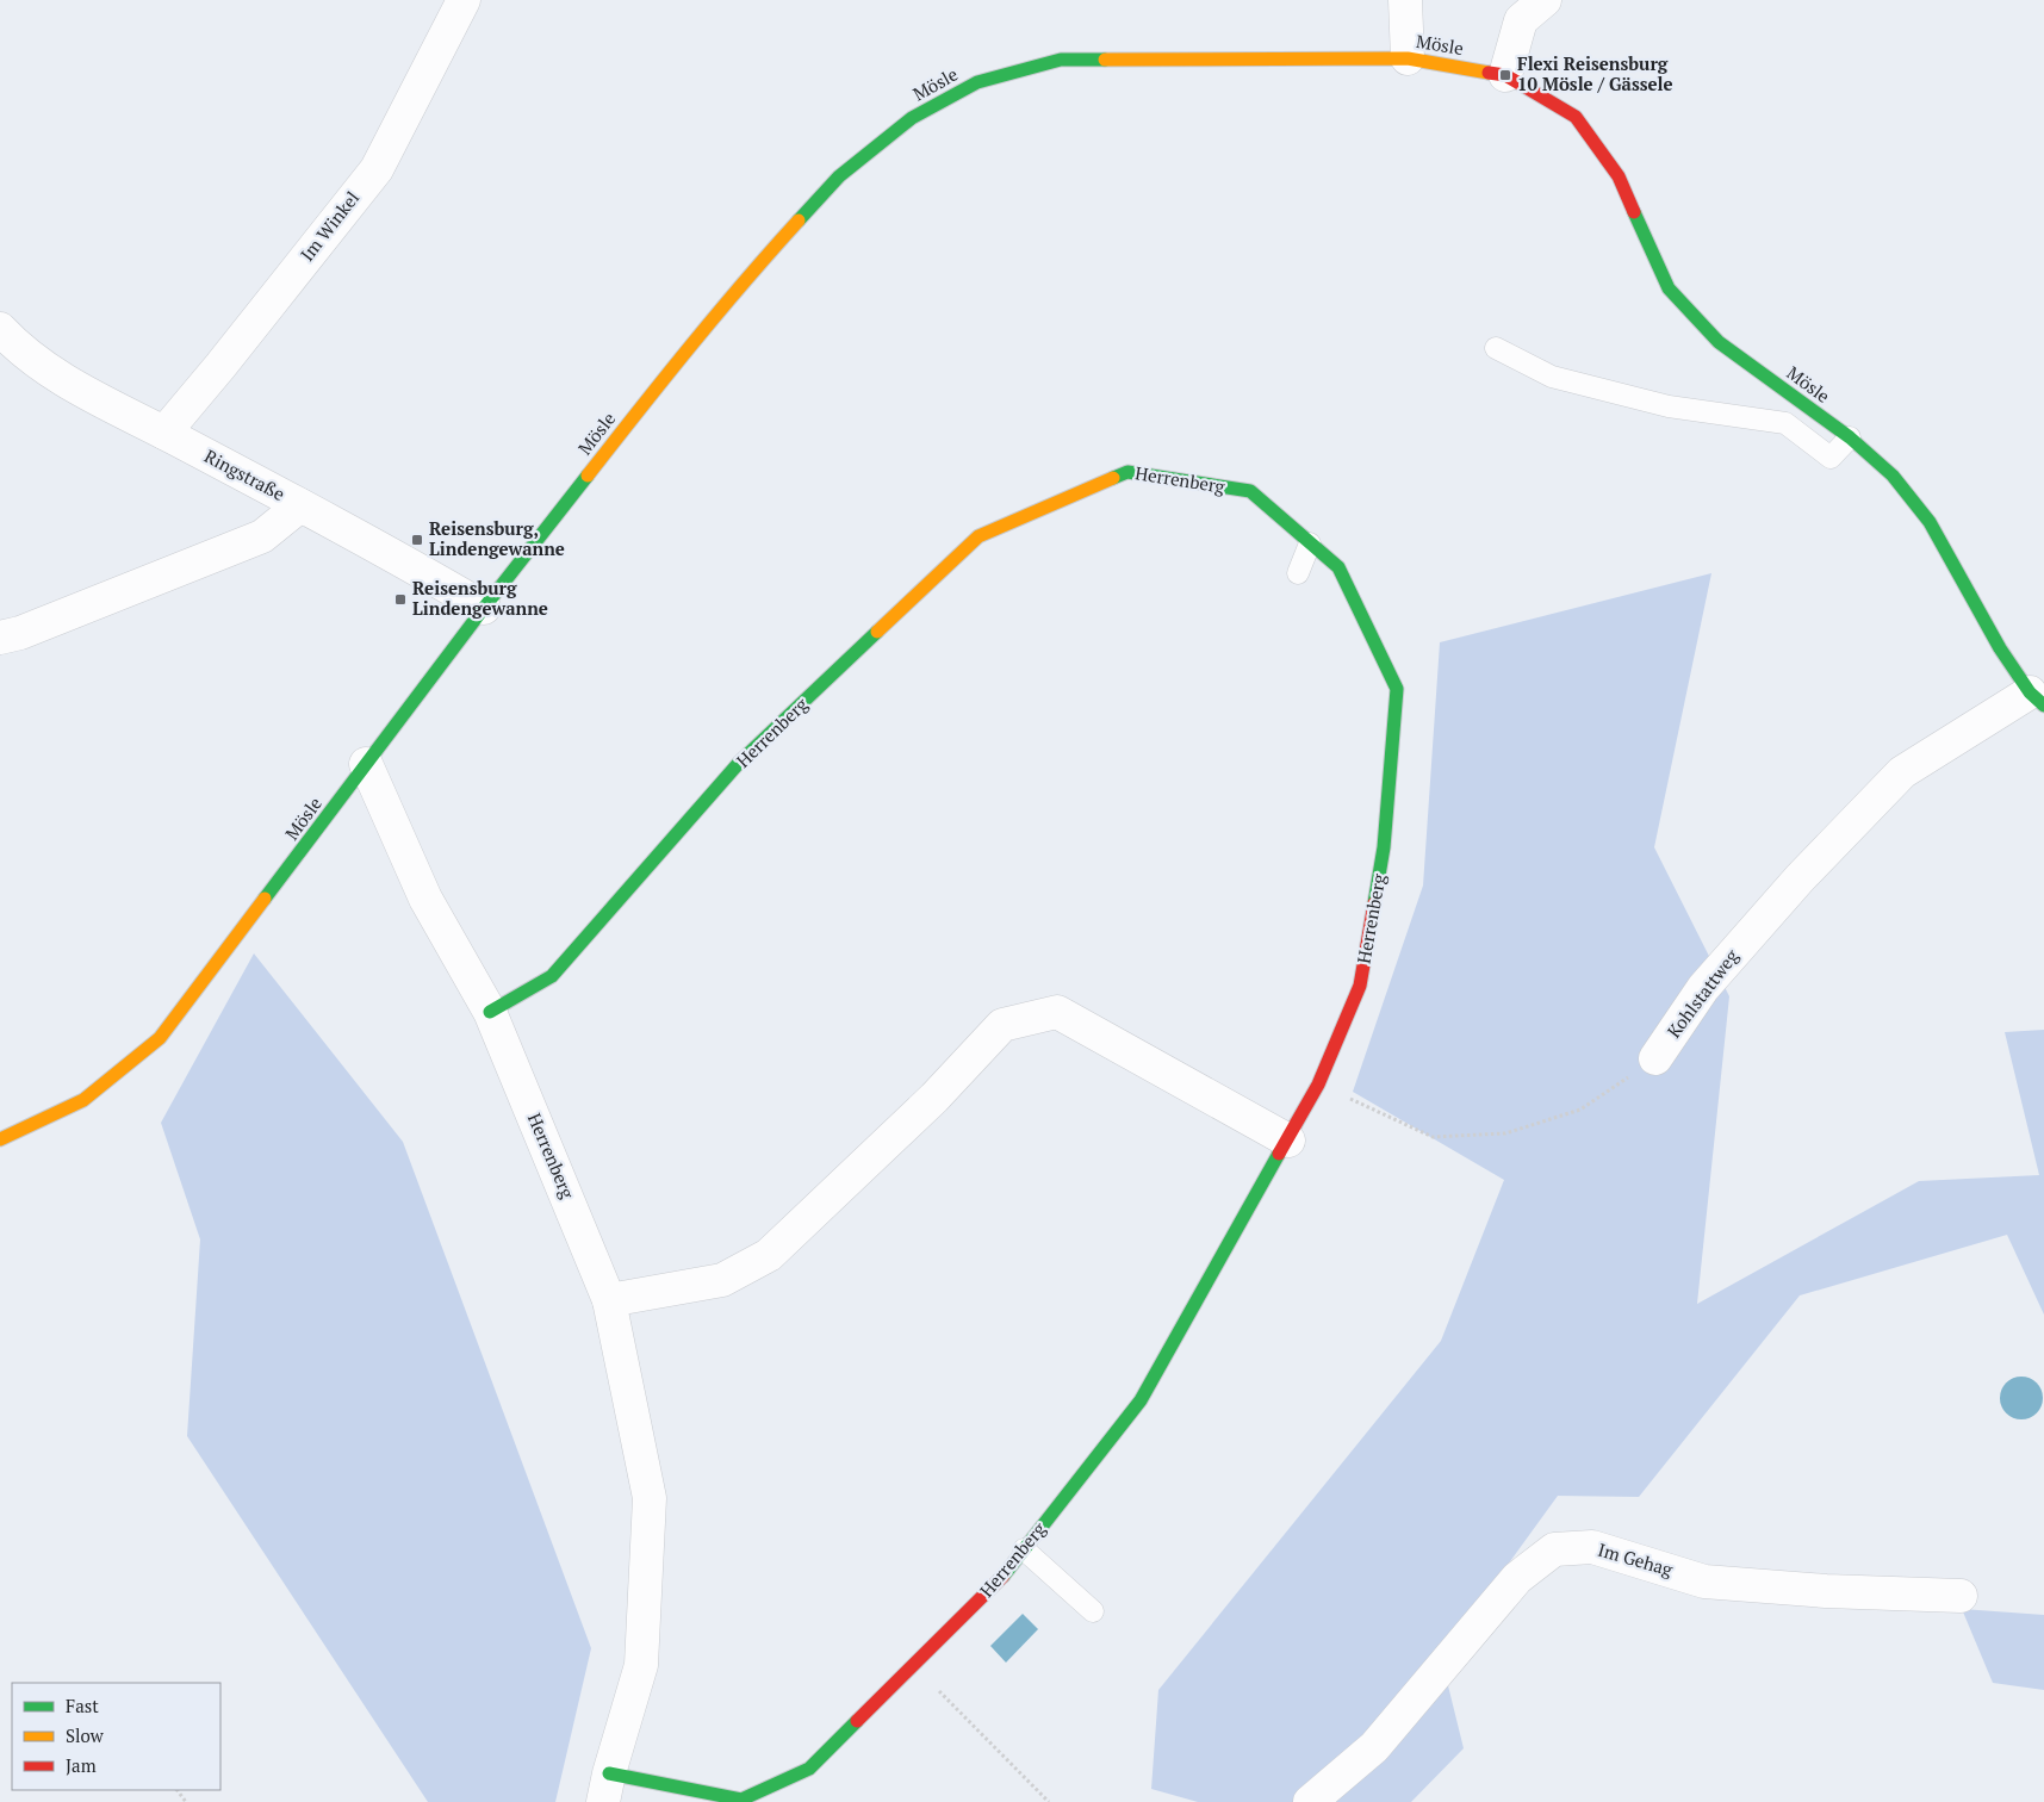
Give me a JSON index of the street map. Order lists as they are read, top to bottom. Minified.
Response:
{"streets":{"street":["Mösle","Im Winkel","Ringstraße","Herrenberg","Kohlstattweg","Im Gehag"]},"crossings":[["Mösle","Herrenberg"],["Mösle","Kohlstattweg"],["Im Winkel","Ringstraße"]],"places":{"transit":["Flexi Reisensburg 10 Mösle / Gässele","Reisensburg, Lindengewanne","Reisensburg Lindengewanne"]},"legend":["Fast","Slow","Jam"]}
